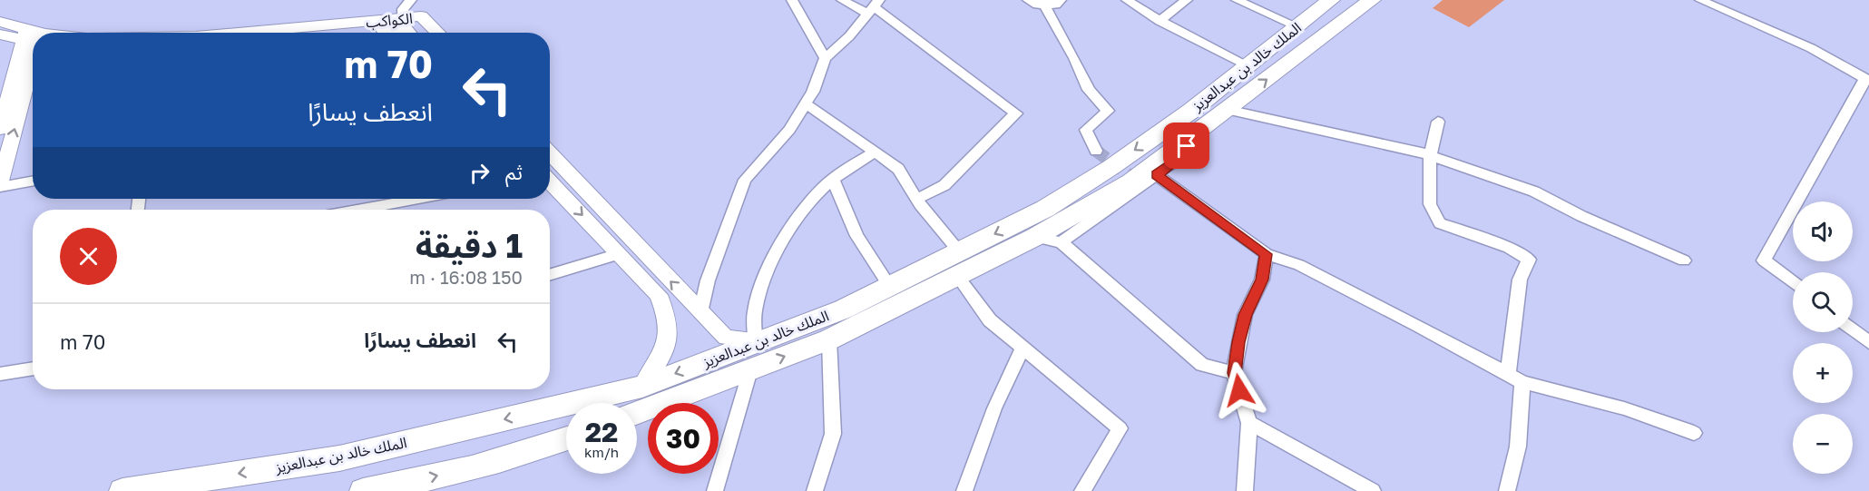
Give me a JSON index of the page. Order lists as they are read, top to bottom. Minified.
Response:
{"streets":{"highway":["الملك خالد بن عبدالعزيز"],"street":["الكواكب"]},"page":{"turn":["70 m","انعطف يسارًا"],"then":"ثم","map_buttons":["+","−"],"heading":["1 دقيقة","150 m · 16:08"],"list":[{"name":"انعطف يسارًا","value":"70 m"}],"speed":"22 km/h","limit":"30"}}
